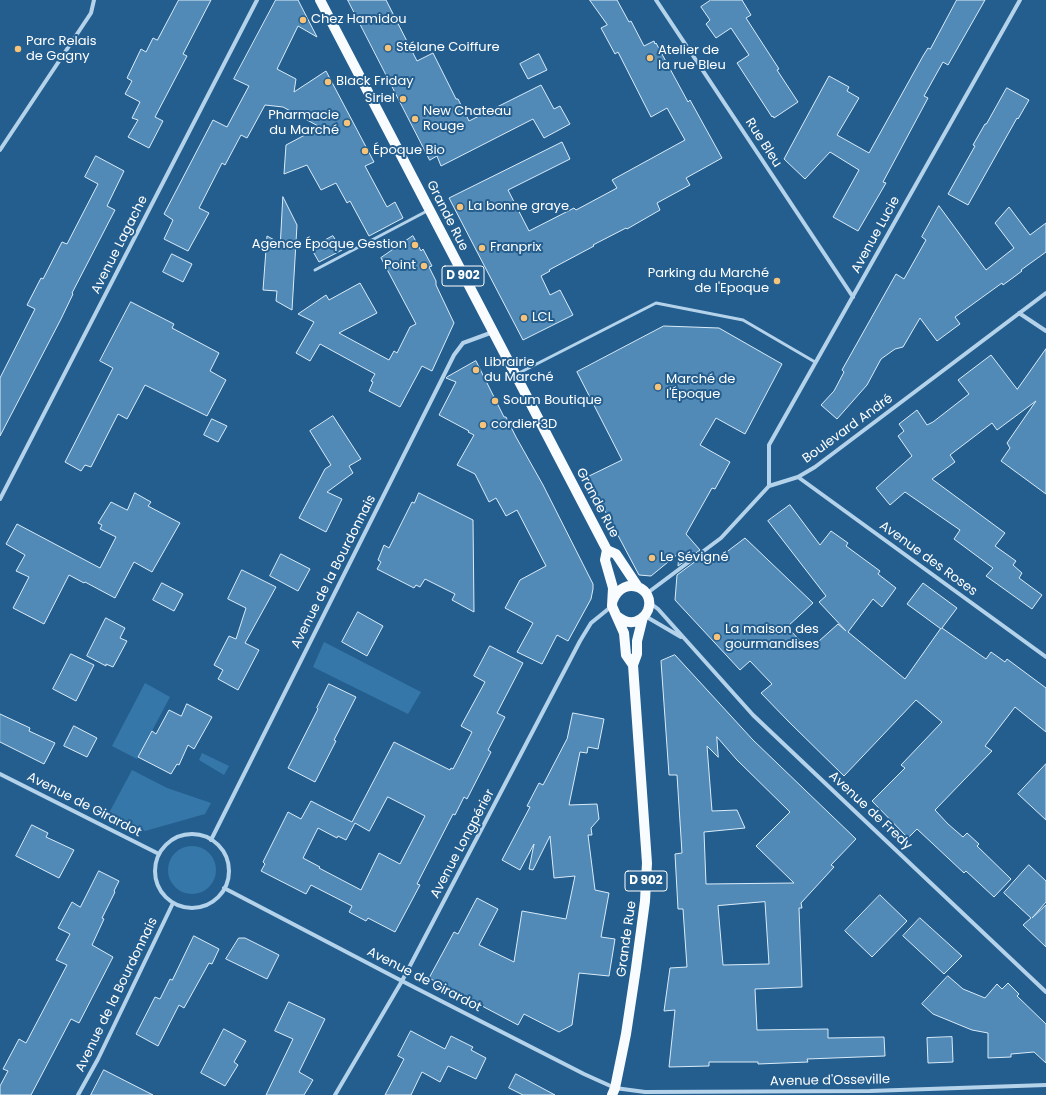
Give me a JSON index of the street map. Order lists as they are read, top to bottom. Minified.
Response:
{"streets":{"main road":["Grande Rue","D 902"],"street":["Rue Bleu","Avenue Lucie","Avenue Lagache","Boulevard André","Avenue des Roses","Avenue de la Bourdonnais","Avenue de Girardot","Avenue de Fredy","Avenue Longpérier","Avenue d'Osseville"]},"crossings":[["Rue Bleu","Avenue Lucie"],["Grande Rue","Avenue de la Bourdonnais"],["Grande Rue","Avenue de Girardot"],["Grande Rue","Avenue de Fredy"],["Grande Rue","Avenue Longpérier"],["Grande Rue","Avenue d'Osseville"],["Avenue Lucie","Boulevard André"],["Boulevard André","Avenue des Roses"],["Avenue de la Bourdonnais","Avenue de Girardot"],["Avenue de Girardot","Avenue Longpérier"],["Avenue de Girardot","Avenue d'Osseville"],["Avenue de Fredy","Avenue Longpérier"]],"places":["Chez Hamidou","Stélane Coiffure","Parc Relais de Gagny","Atelier de la rue Bleu","Black Friday","Siriel","New Chateau Rouge","Pharmacie du Marché","Époque Bio","La bonne graye","Agence Époque Gestion","Franprix","Point","Parking du Marché de l'Epoque","LCL","Librairie du Marché","Marché de l'Époque","Soum Boutique","cordier 3D","Le Sévigné","La maison des gourmandises"]}
